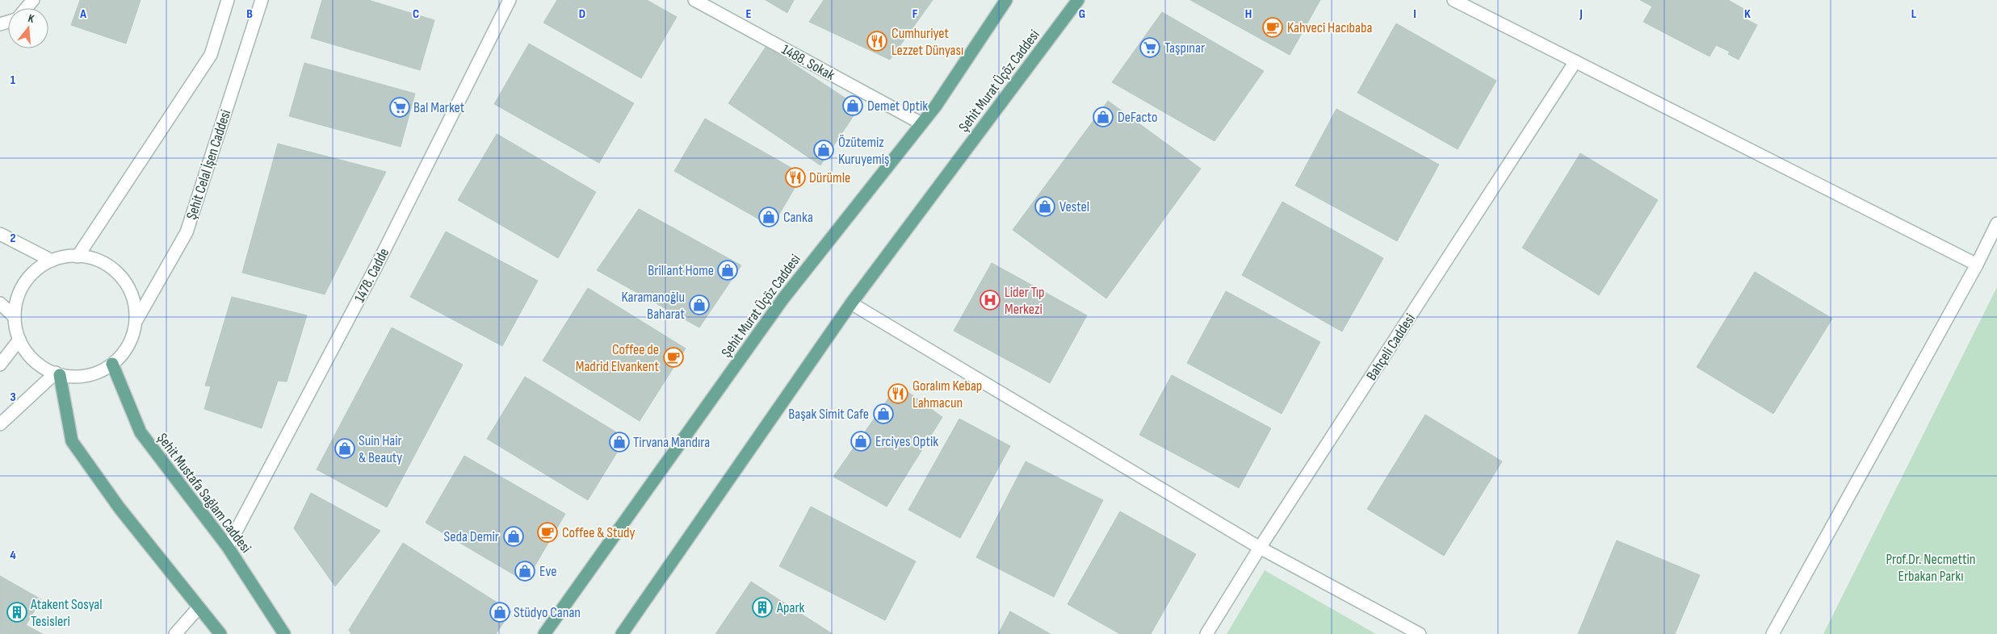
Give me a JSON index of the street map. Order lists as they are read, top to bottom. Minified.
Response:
{"streets":{"main road":["Şehit Murat Üçöz Caddesi","Şehit Mustafa Sağlam Caddesi"],"street":["1488. Sokak","Şehit Celal İşen Caddesi","1478. Cadde","Bahçeli Caddesi"]},"crossings":[["1488. Sokak","Şehit Murat Üçöz Caddesi"],["Şehit Celal İşen Caddesi","Şehit Mustafa Sağlam Caddesi"],["1478. Cadde","Şehit Mustafa Sağlam Caddesi"]],"parks":["Prof.Dr. Necmettin Erbakan Parkı"],"places":{"cafe":["Kahveci Hacıbaba","Coffee de Madrid Elvankent","Coffee & Study"],"restaurant":["Cumhuriyet Lezzet Dünyası","Dürümle","Goralım Kebap Lahmacun"],"supermarket":["Taşpınar","Bal Market"],"shop":["Demet Optik","DeFacto","Özütemiz Kuruyemiş","Vestel","Canka","Brillant Home","Karamanoğlu Baharat","Başak Simit Cafe","Erciyes Optik","Tirvana Mandıra","Suin Hair & Beauty","Seda Demir","Eve","Stüdyo Canan"],"hospital":["Lider Tıp Merkezi"],"building":["Apark","Atakent Sosyal Tesisleri"]},"north":"top","grid":{"columns":["A","B","C","D","E","F","G","H","I","J","K","L"],"rows":["1","2","3","4"]}}
